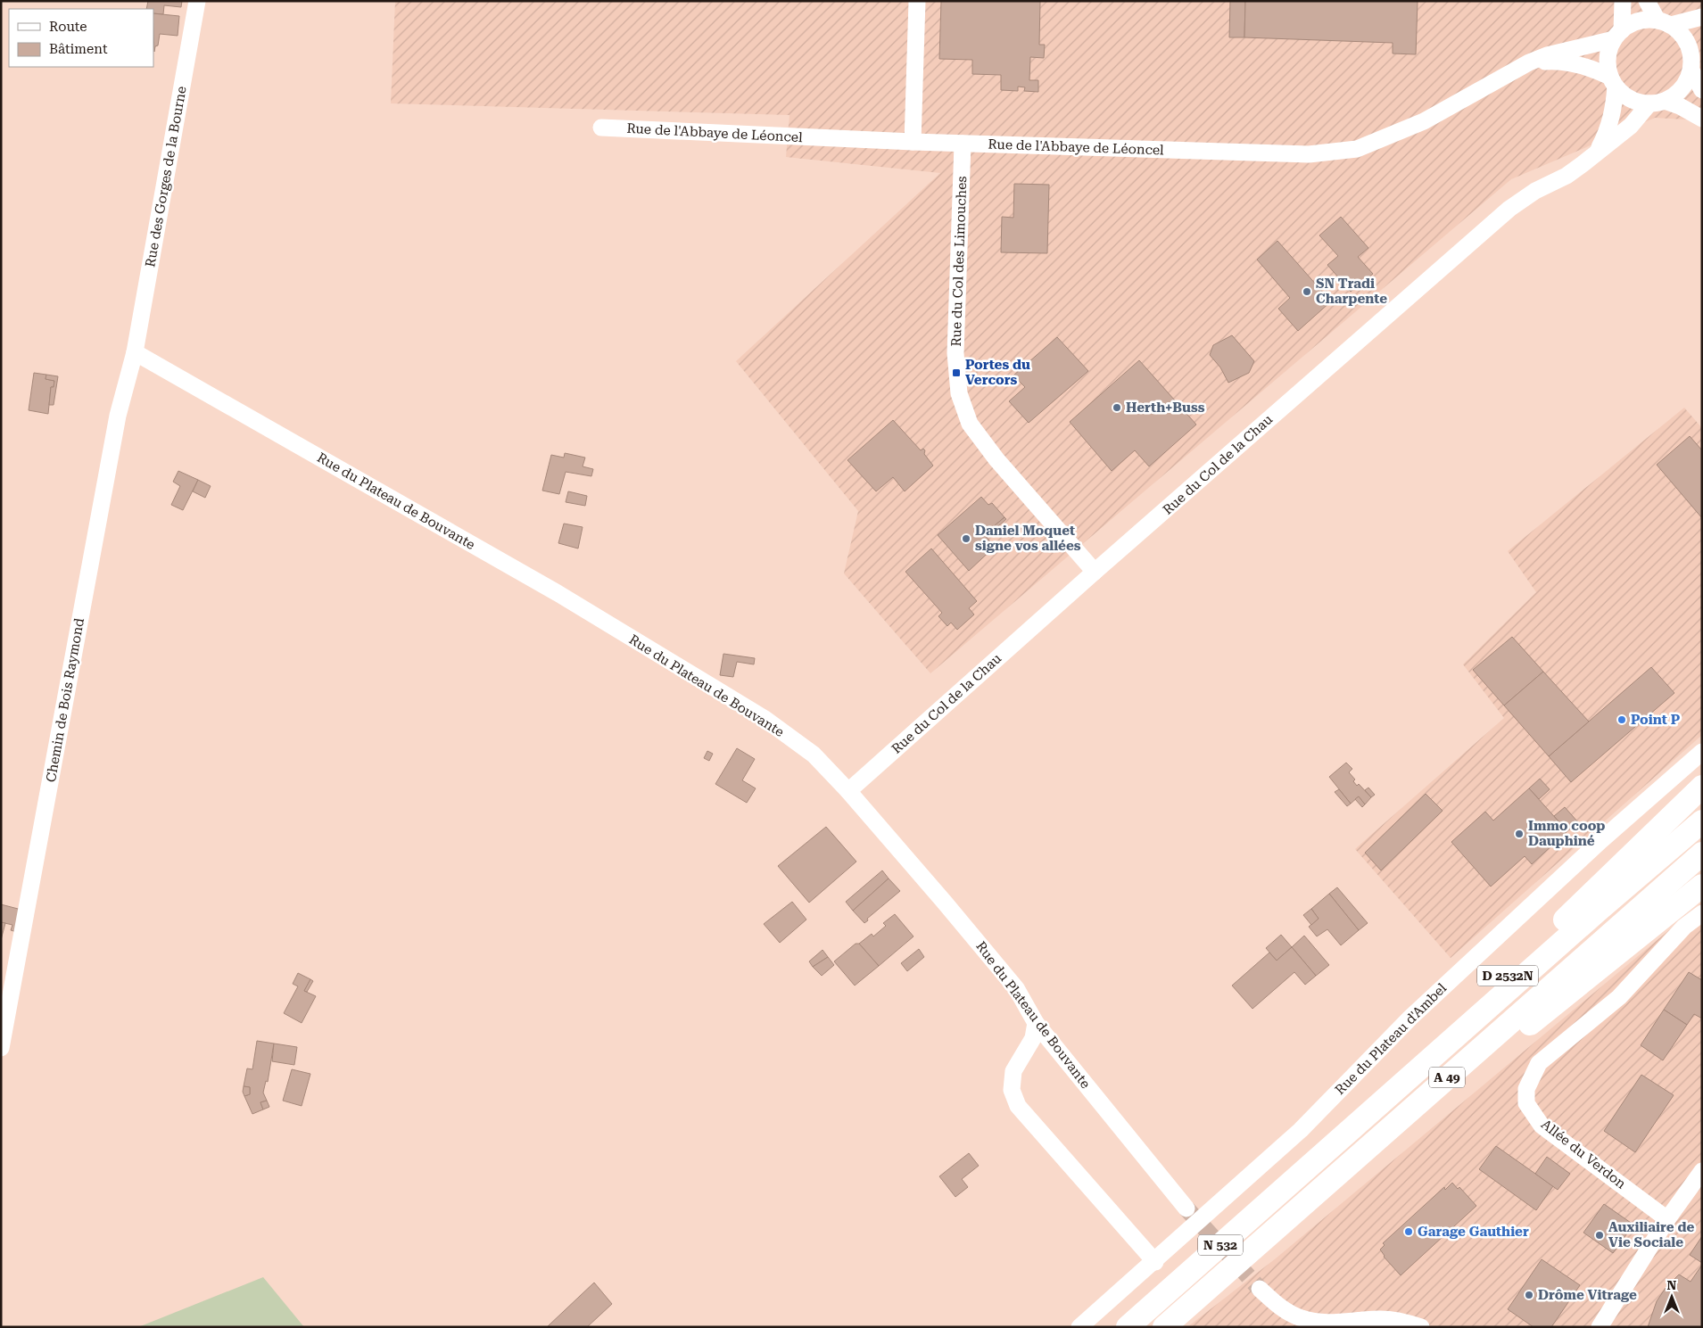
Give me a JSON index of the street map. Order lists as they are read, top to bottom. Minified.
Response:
{"streets":{"highway":["D 2532N","A 49","N 532"],"street":["Rue de l'Abbaye de Léoncel","Rue des Gorges de la Bourne","Rue du Col des Limouches","Rue du Col de la Chau","Rue du Plateau de Bouvante","Chemin de Bois Raymond","Rue du Plateau d'Ambel","Allée du Verdon"]},"crossings":[["Rue de l'Abbaye de Léoncel","Rue du Col des Limouches"],["Rue de l'Abbaye de Léoncel","Rue du Col de la Chau"],["Rue des Gorges de la Bourne","Rue du Plateau de Bouvante"],["Rue des Gorges de la Bourne","Chemin de Bois Raymond"],["Rue du Col des Limouches","Rue du Col de la Chau"],["Rue du Col de la Chau","Rue du Plateau de Bouvante"],["Rue du Plateau de Bouvante","Chemin de Bois Raymond"],["D 2532N","A 49"],["D 2532N","N 532"],["A 49","N 532"]],"places":{"other":["SN Tradi Charpente","Herth+Buss","Daniel Moquet signe vos allées","Point P","Immo coop Dauphiné","Garage Gauthier","Auxiliaire de Vie Sociale","Drôme Vitrage"],"transit":["Portes du Vercors"]},"legend":["Route","Bâtiment"],"north":"top"}
